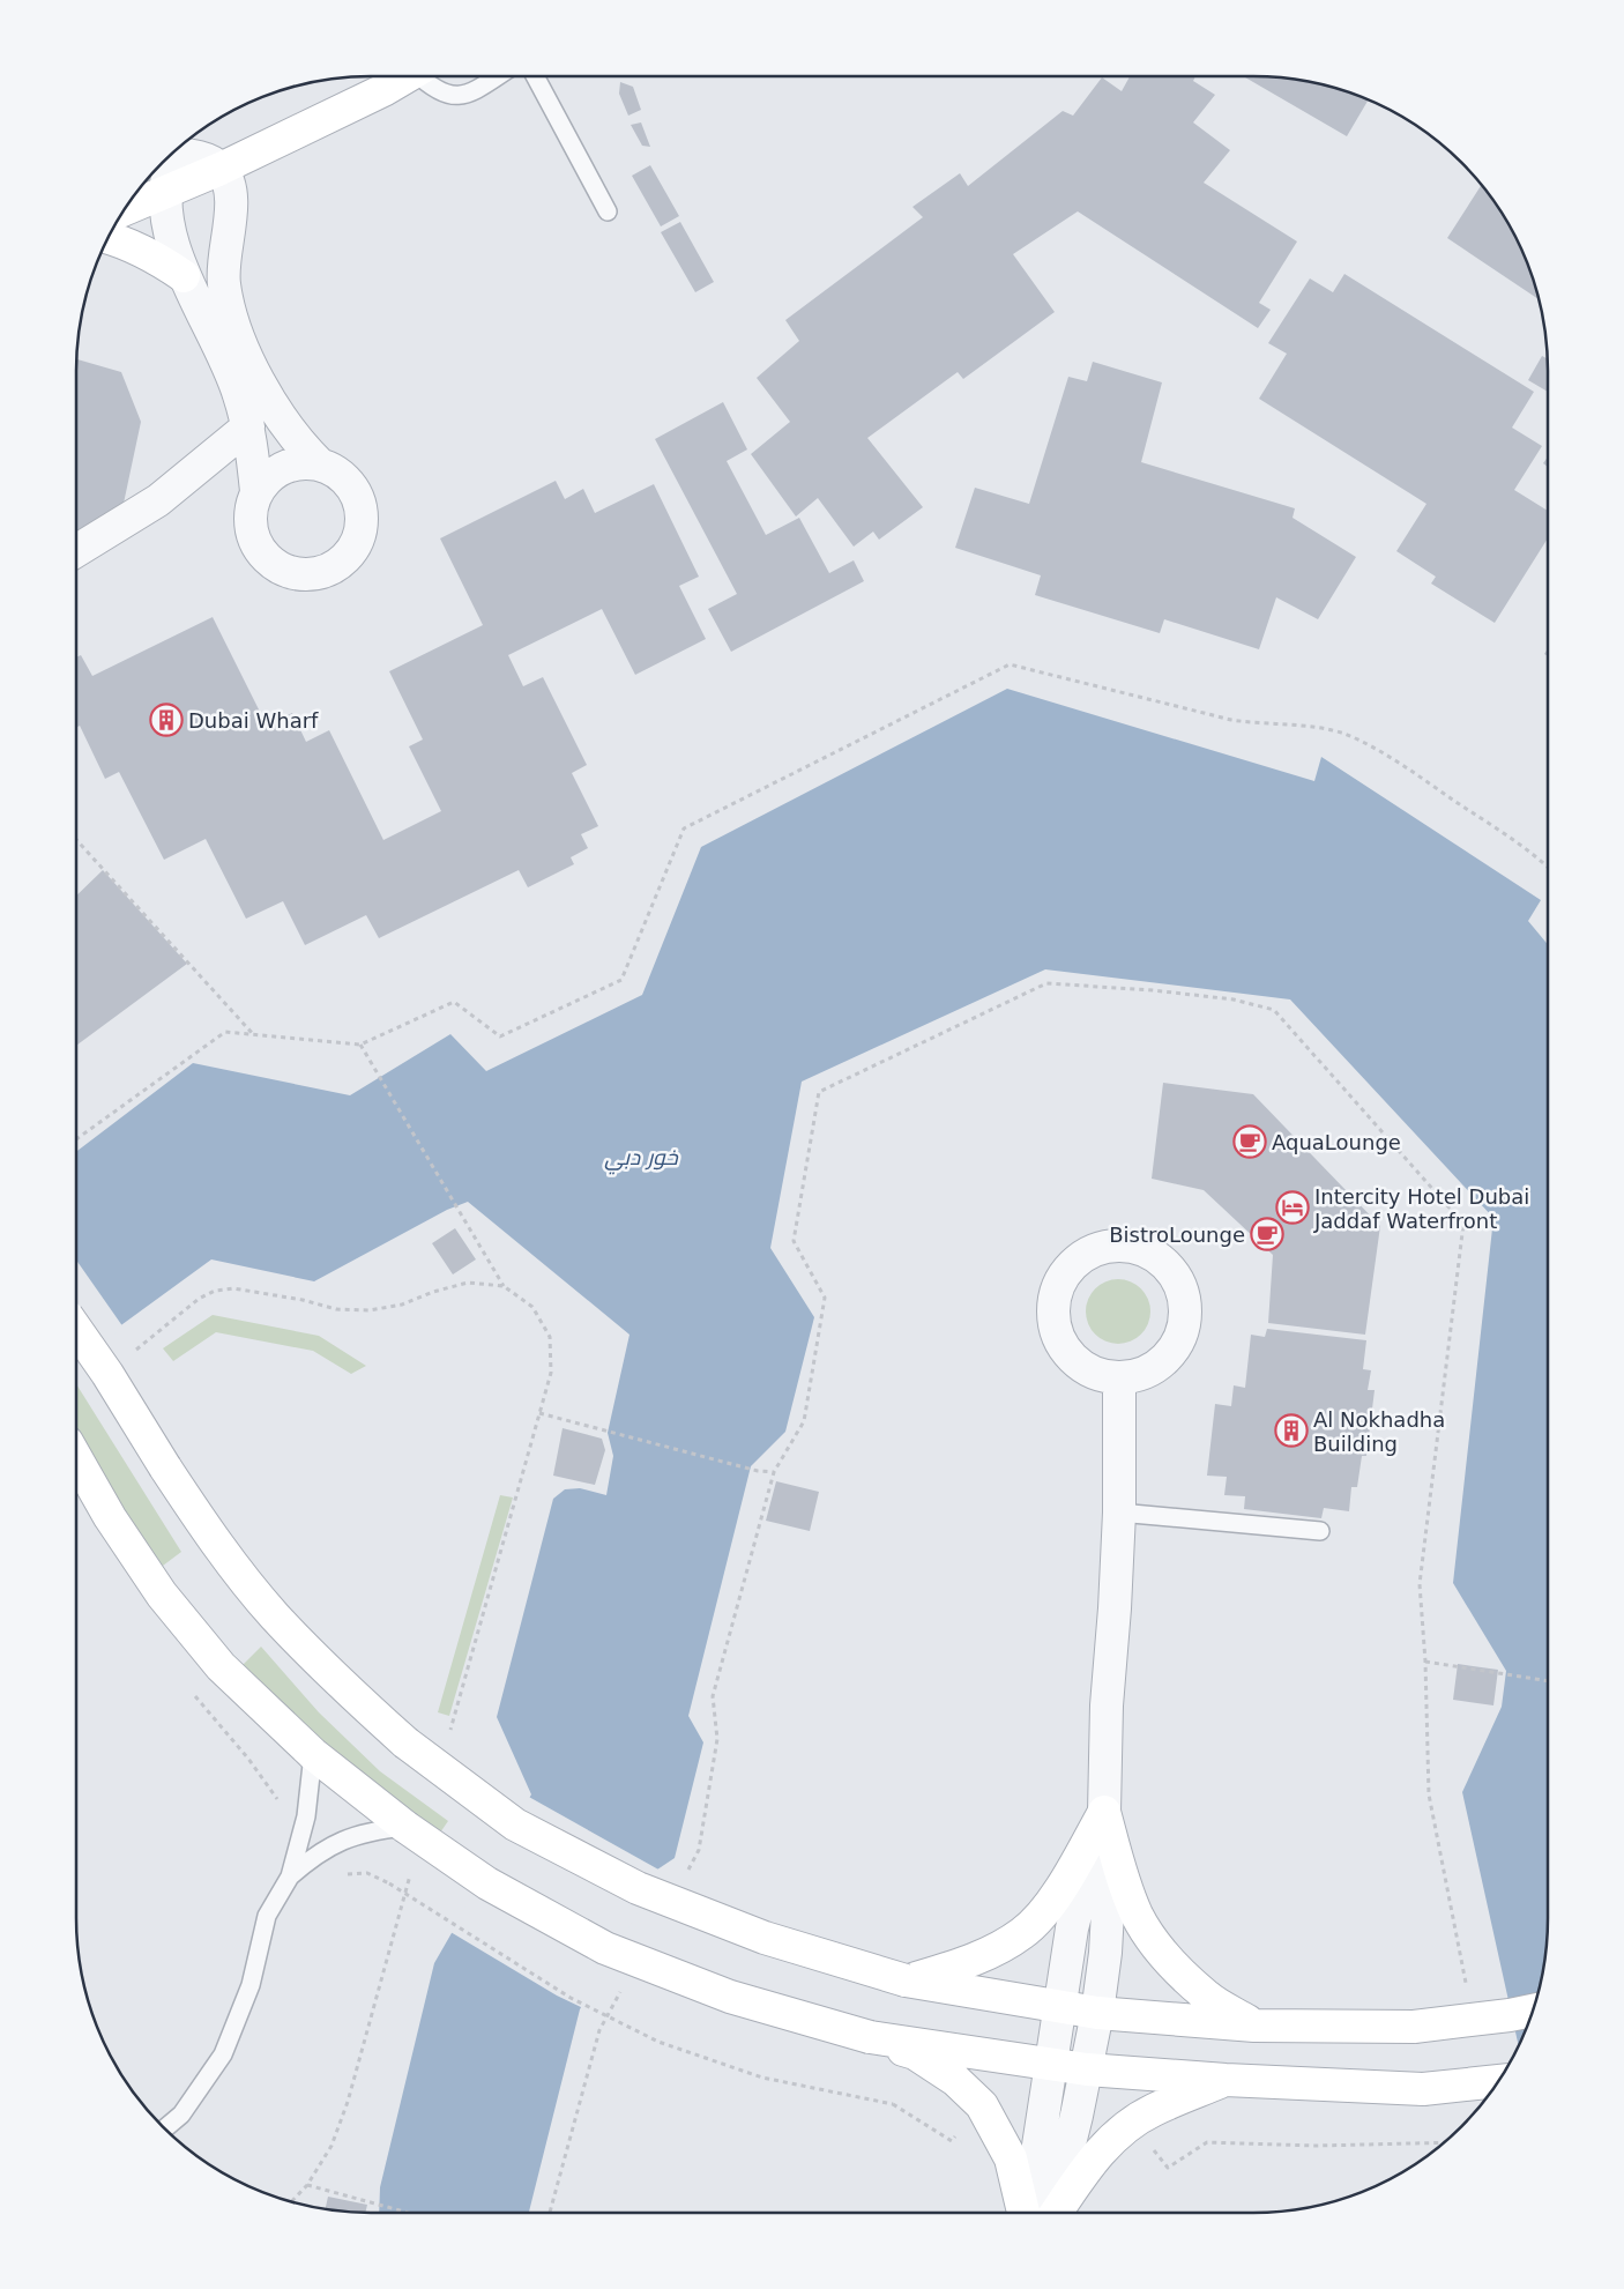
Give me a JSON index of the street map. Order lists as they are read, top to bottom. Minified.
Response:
{"water":["خور دبي"],"places":{"building":["Dubai Wharf","Al Nokhadha Building"],"cafe":["AquaLounge","BistroLounge"],"hotel":["Intercity Hotel Dubai Jaddaf Waterfront"]}}
